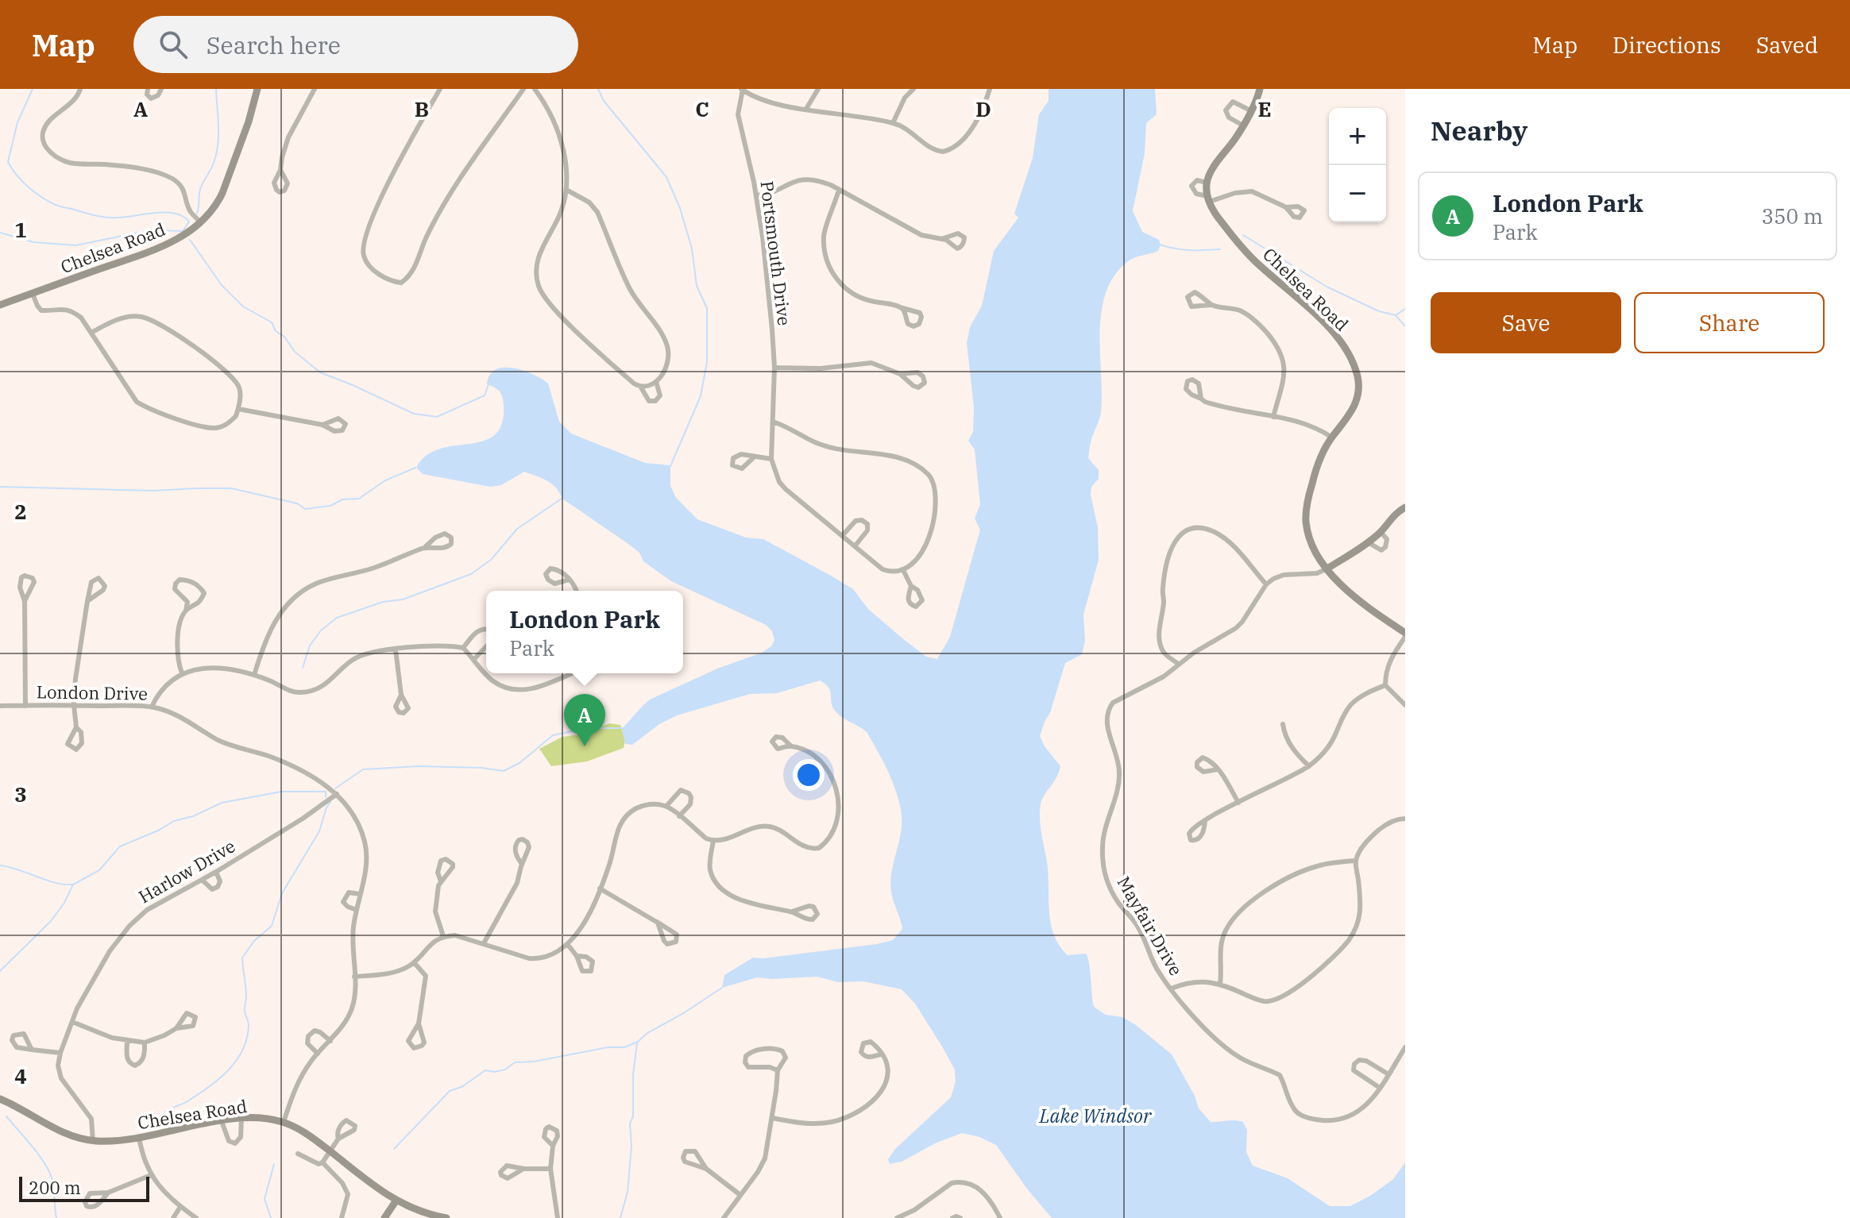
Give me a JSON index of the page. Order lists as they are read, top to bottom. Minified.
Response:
{"streets":{"street":["Chelsea Road","Portsmouth Drive","London Drive","Harlow Drive","Mayfair Drive"]},"crossings":[["Chelsea Road","London Drive"],["Chelsea Road","Harlow Drive"],["London Drive","Harlow Drive"]],"water":["Lake Windsor"],"scale_bar":"200 m","page":{"header":"Map","search":"Search here","nav":["Map","Directions","Saved"],"heading":"Nearby","map_buttons":["+","−"],"list":[{"mark":"A","name":"London Park","note":"Park","value":"350 m"}],"buttons":["Save","Share"],"popup":["London Park","Park"],"pins":"A","scale":"200 m"},"grid":{"columns":["A","B","C","D","E"],"rows":["1","2","3","4"]}}
